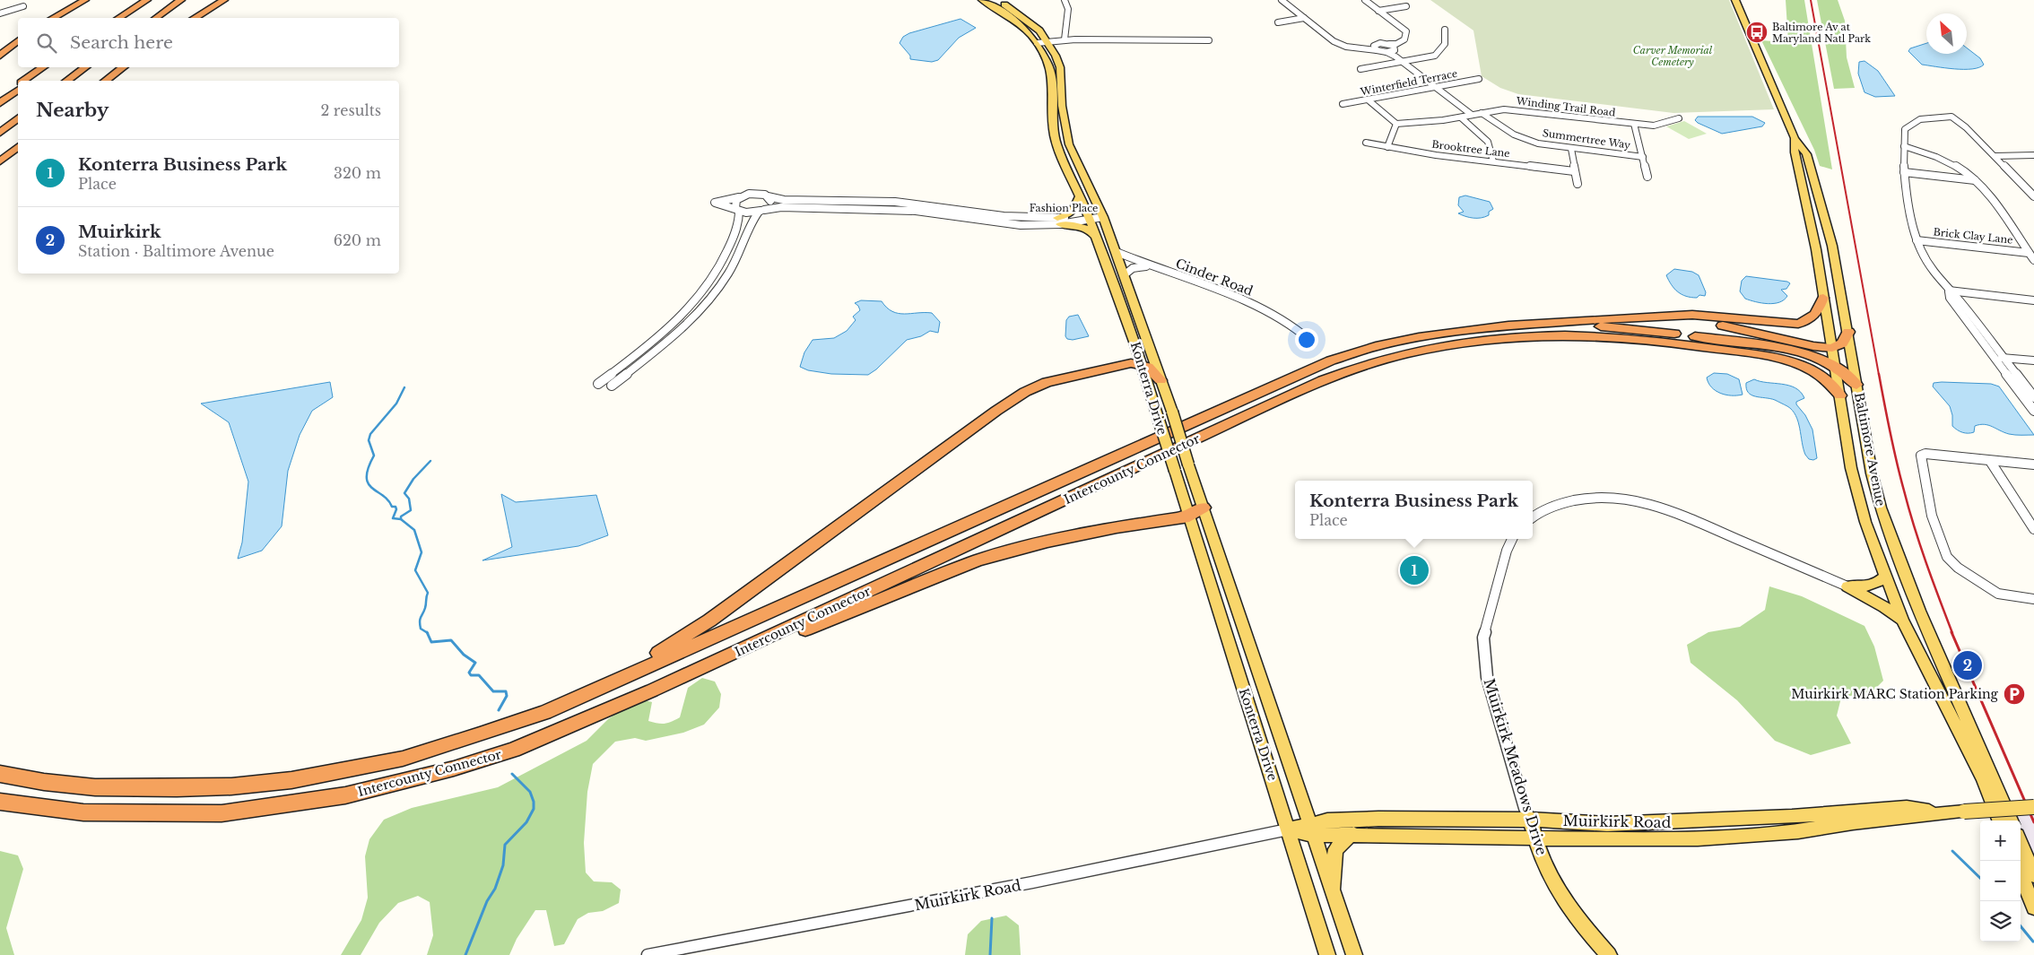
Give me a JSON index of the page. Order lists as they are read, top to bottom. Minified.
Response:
{"streets":{"highway":["Intercounty Connector"],"main road":["Konterra Drive","Baltimore Avenue","Muirkirk Meadows Drive","Muirkirk Road"],"street":["Winterfield Terrace","Winding Trail Road","Summertree Way","Brooktree Lane","Fashion Place","Brick Clay Lane","Cinder Road"]},"crossings":[["Winding Trail Road","Summertree Way"],["Fashion Place","Konterra Drive"],["Cinder Road","Konterra Drive"],["Konterra Drive","Muirkirk Road"],["Muirkirk Meadows Drive","Muirkirk Road"]],"parks":["Carver Memorial Cemetery"],"places":{"bus stop":["Baltimore Av at Maryland Natl Park"],"parking":["Muirkirk MARC Station Parking"]},"north":"top left","page":{"search":"Search here","heading":["Nearby","2 results"],"list":[{"mark":"1","name":"Konterra Business Park","note":"Place","value":"320 m"},{"mark":"2","name":"Muirkirk","note":"Station · Baltimore Avenue","value":"620 m"}],"popup":["Konterra Business Park","Place"],"pins":["1","2"],"map_buttons":["+","−"]}}
